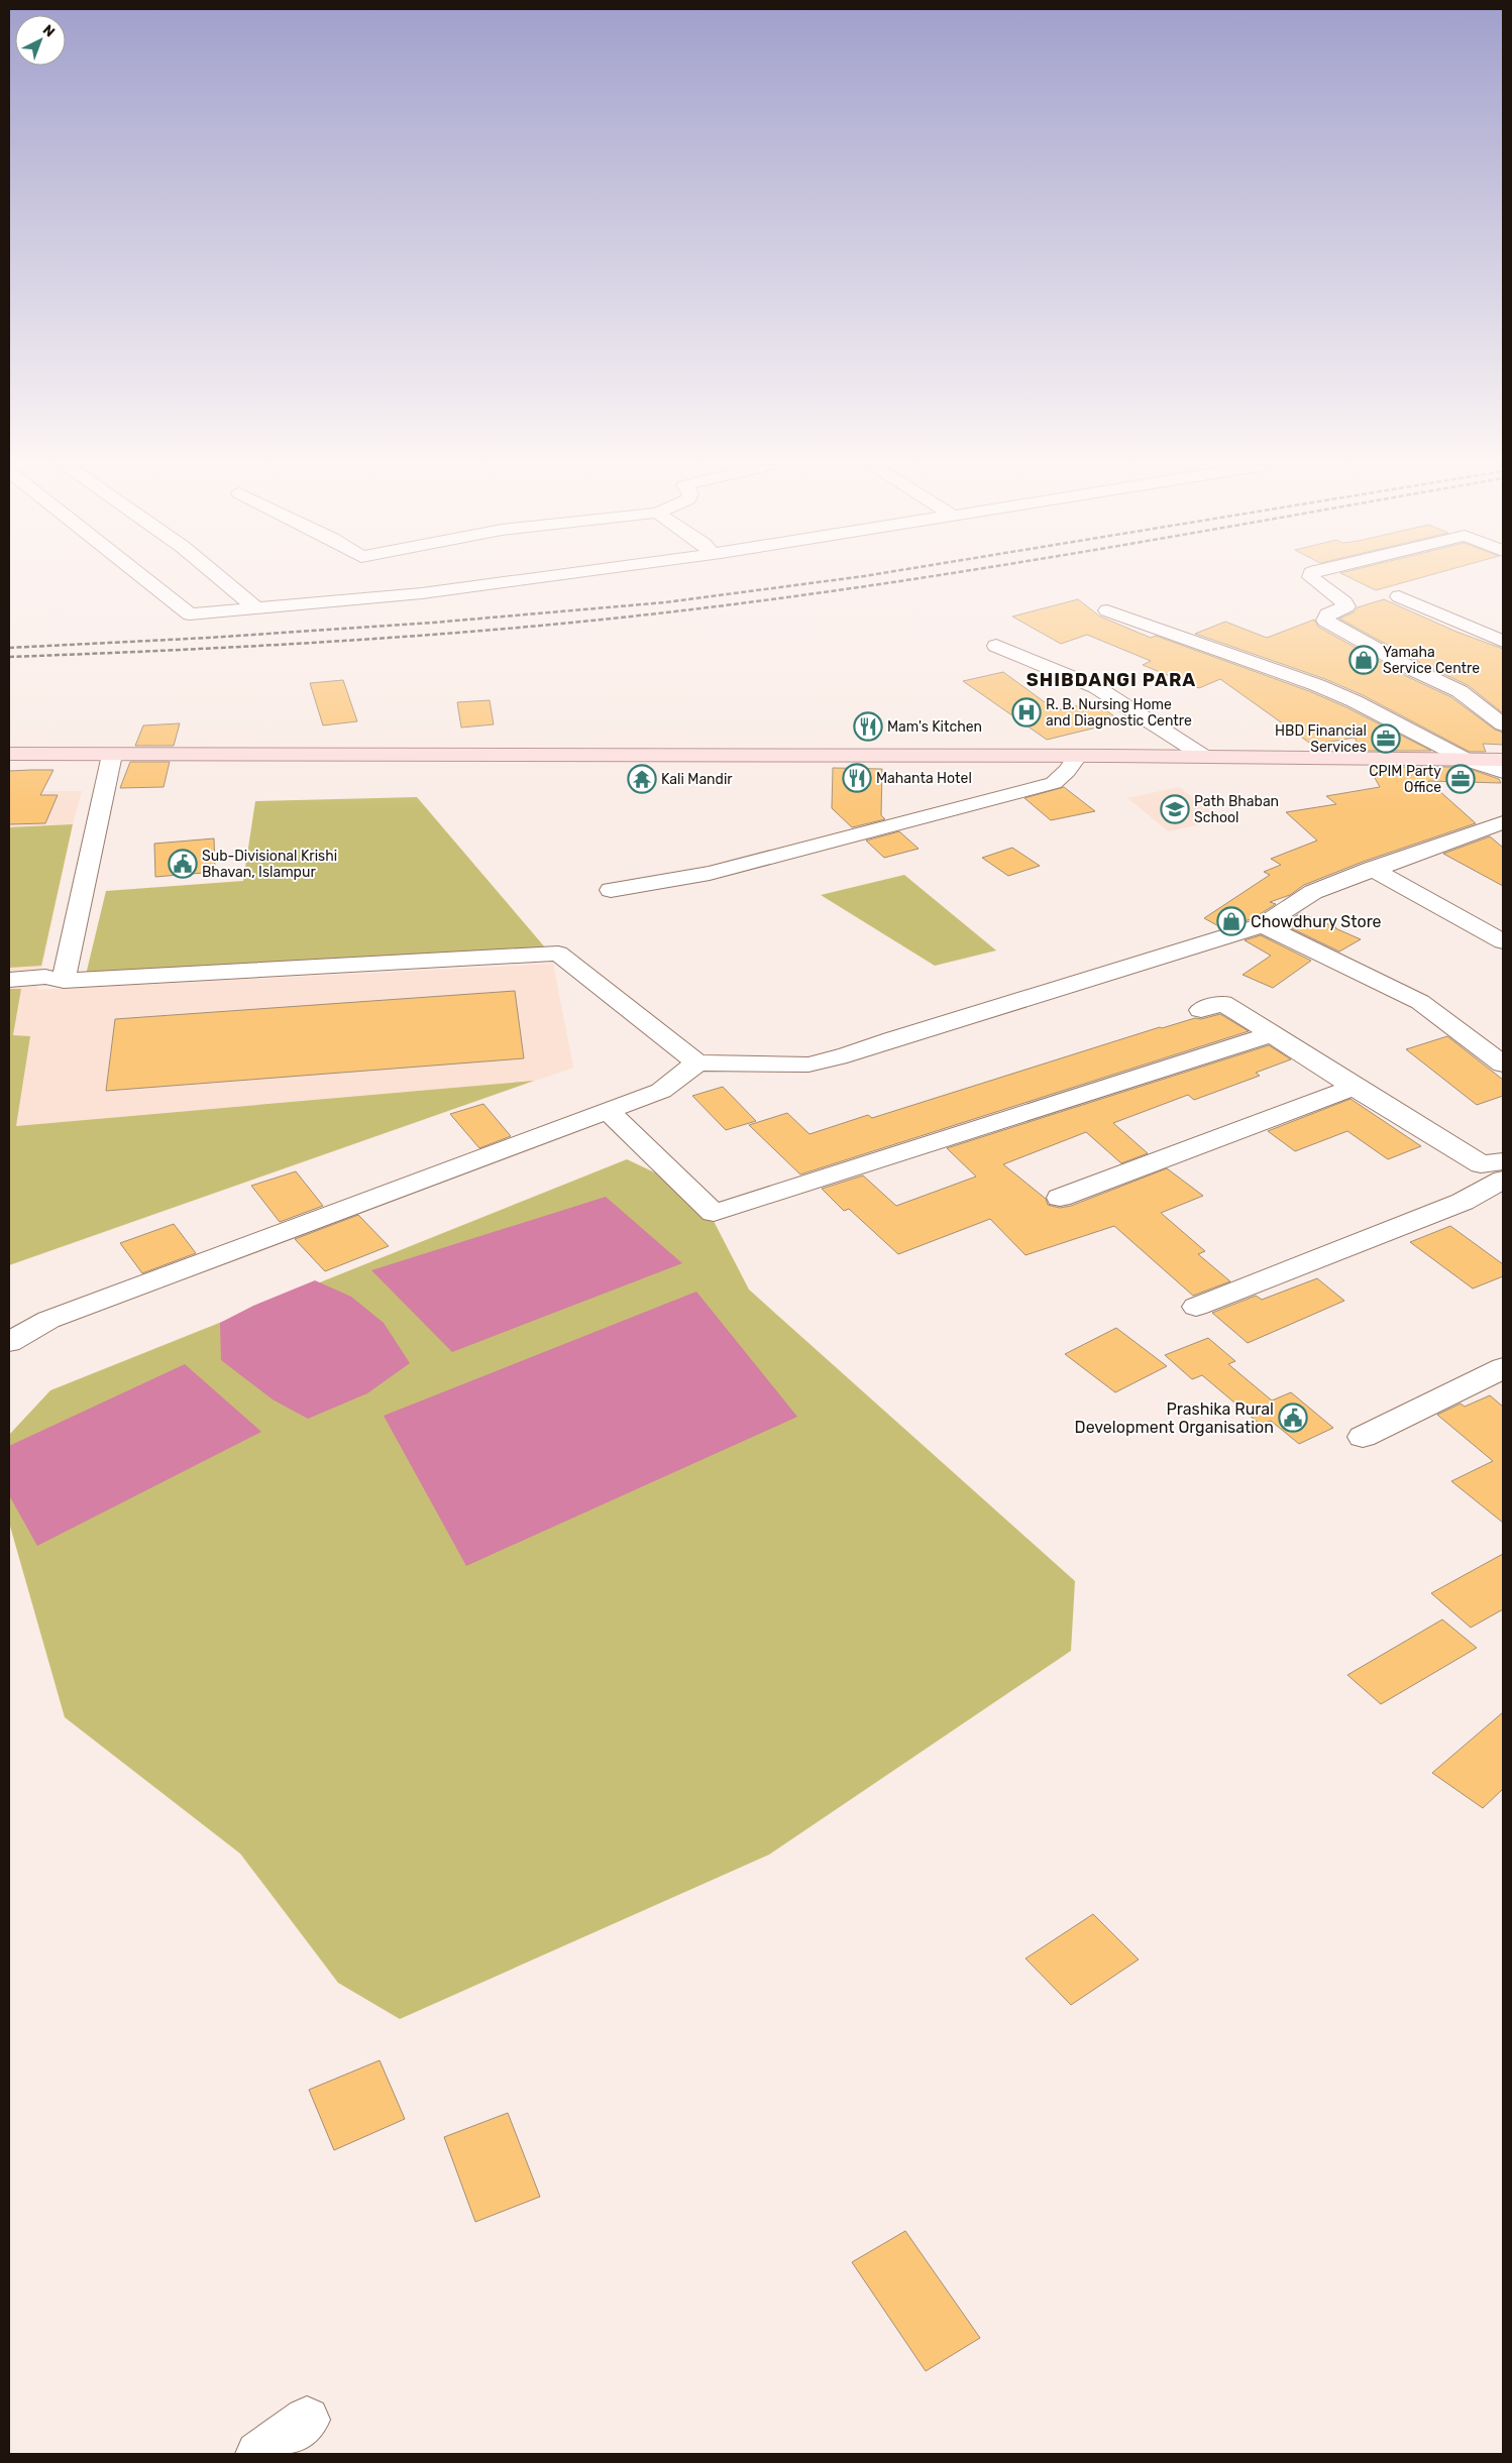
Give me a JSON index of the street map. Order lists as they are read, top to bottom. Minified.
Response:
{"districts":["SHIBDANGI PARA"],"places":{"shop":["Yamaha Service Centre","Chowdhury Store"],"hospital":["R. B. Nursing Home and Diagnostic Centre"],"restaurant":["Mam's Kitchen","Mahanta Hotel"],"office":["HBD Financial Services","CPIM Party Office"],"temple":["Kali Mandir"],"school or university":["Path Bhaban School"],"public building":["Sub-Divisional Krishi Bhavan, Islampur","Prashika Rural Development Organisation"]},"north":"top right"}
